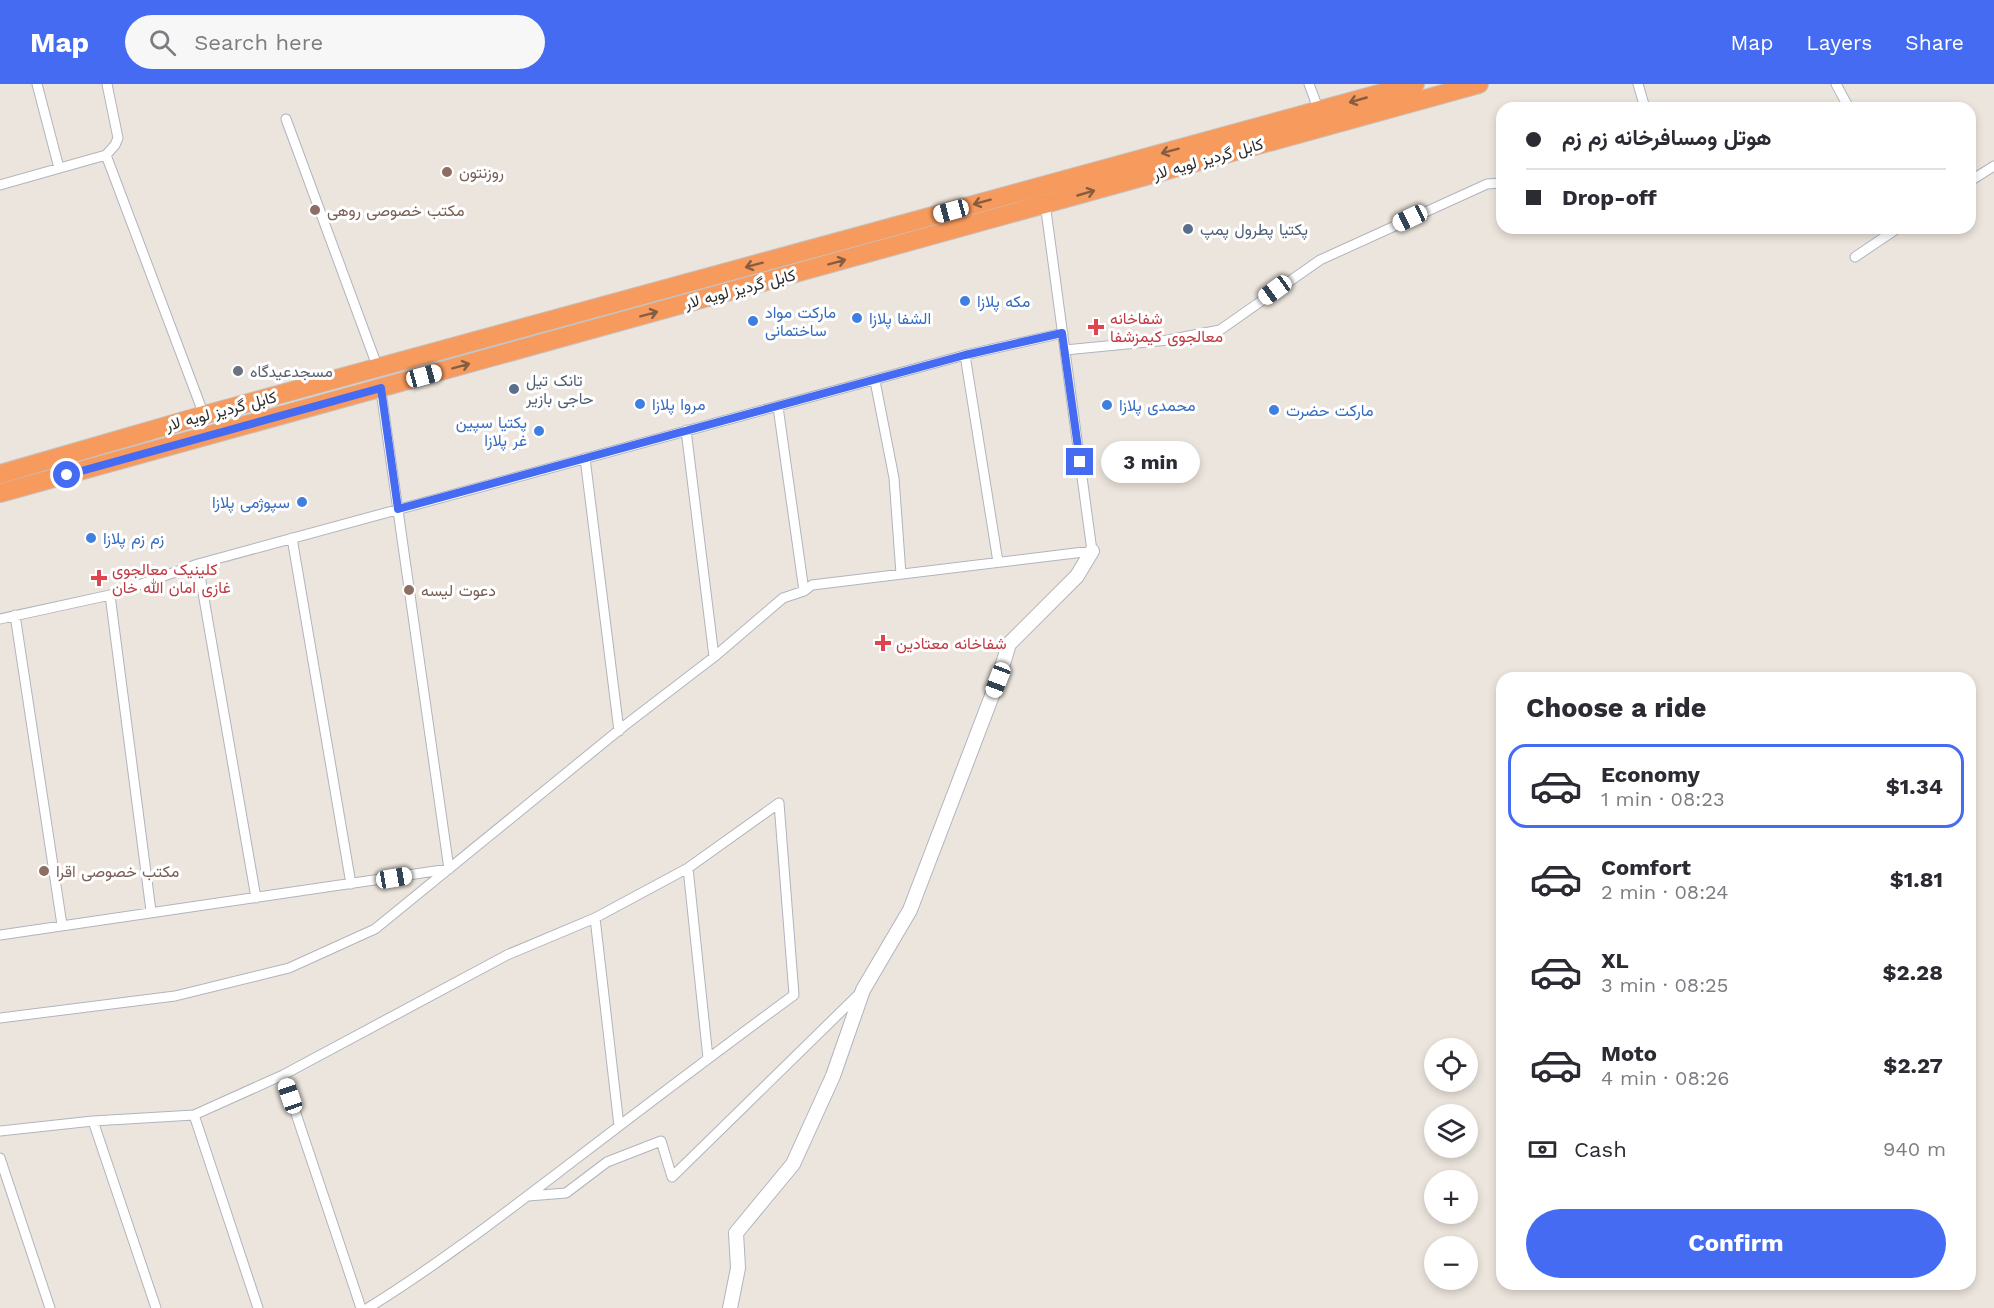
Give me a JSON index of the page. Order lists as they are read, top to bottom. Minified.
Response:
{"streets":{"highway":["کابل گردیز لویه لار"]},"places":{"other":["روزنتون","مکتب خصوصی روهی","پکتیا پطرول پمپ","مکه پلازا","الشفا پلازا","مارکت مواد ساختمانی","مسجدعیدگاه","تانک تیل حاجی بازیر","مروا پلازا","محمدی پلازا","مارکت حضرت","پکتیا سپین غر پلازا","سپوژمی پلازا","زم زم پلازا","دعوت لیسه","مکتب خصوصی اقرا"],"health":["شفاخانه معالجوی کیمزشفا","کلینیک معالجوی غازی امان الله خان","شفاخانه معتادین"]},"page":{"header":"Map","search":"Search here","nav":["Map","Layers","Share"],"banner":["هوتل ومسافرخانه زم زم","Drop-off"],"bubble":"3 min","heading":"Choose a ride","list":[{"name":"Economy","note":"1 min · 08:23","value":"$1.34"},{"name":"Comfort","note":"2 min · 08:24","value":"$1.81"},{"name":"XL","note":"3 min · 08:25","value":"$2.28"},{"name":"Moto","note":"4 min · 08:26","value":"$2.27"}],"map_buttons":["+","−"],"pay":["Cash","940 m"],"buttons":"Confirm"}}
